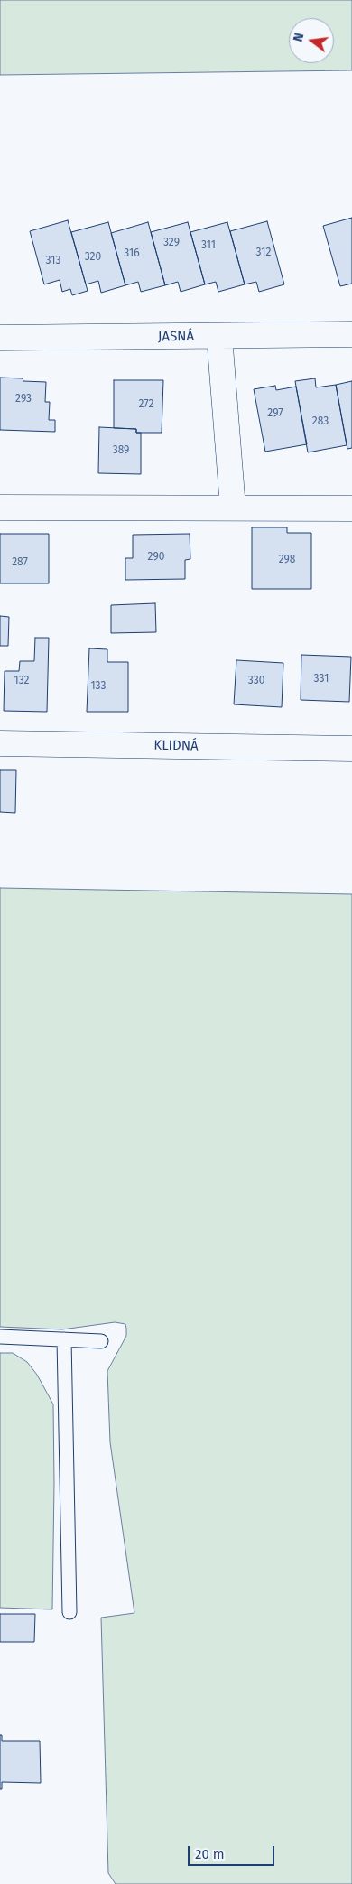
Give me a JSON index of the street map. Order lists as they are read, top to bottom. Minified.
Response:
{"streets":{"street":["JASNÁ","KLIDNÁ"]},"house_numbers":["329","311","312","316","320","313","293","272","297","283","389","290","298","287","331","132","330","133"],"scale_bar":"20 m","north":"left"}
